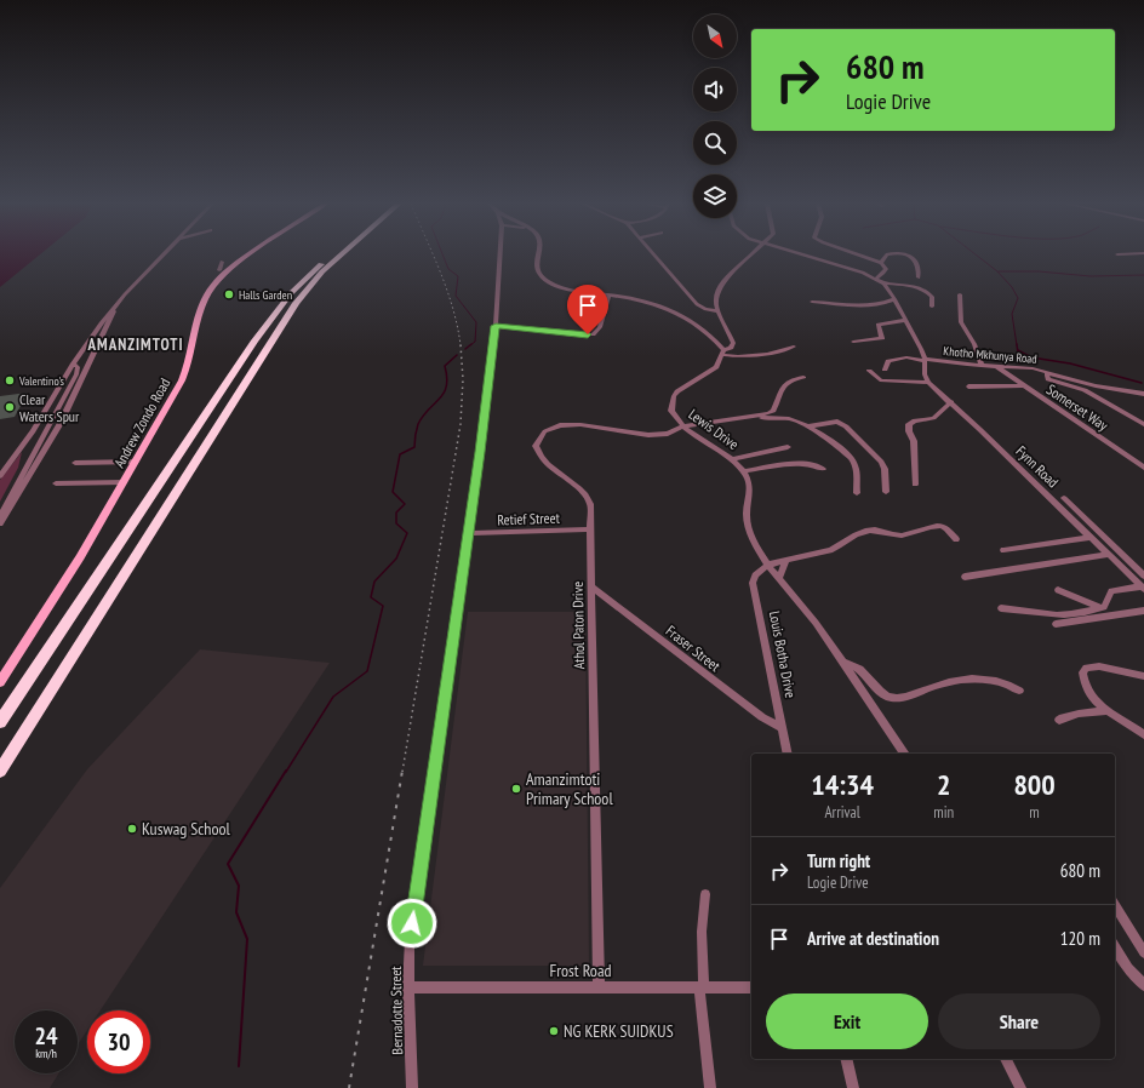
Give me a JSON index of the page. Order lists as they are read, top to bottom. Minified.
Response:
{"streets":{"main road":["Andrew Zondo Road"],"street":["Khotho Mkhunya Road","Somerset Way","Lewis Drive","Fynn Road","Retief Street","Athol Paton Drive","Fraser Street","Louis Botha Drive","Frost Road","Bernadotte Street"]},"crossings":[["Khotho Mkhunya Road","Somerset Way"],["Lewis Drive","Athol Paton Drive"],["Retief Street","Athol Paton Drive"],["Retief Street","Bernadotte Street"],["Athol Paton Drive","Fraser Street"],["Athol Paton Drive","Frost Road"],["Fraser Street","Louis Botha Drive"],["Frost Road","Bernadotte Street"]],"districts":["AMANZIMTOTI"],"places":["Halls Garden","Valentino's","Clear Waters Spur","Amanzimtoti Primary School","Kuswag School","NG KERK SUIDKUS"],"north":"bottom right","page":{"turn":["680 m","Logie Drive"],"eta":["14:34","Arrival","2","min","800","m"],"list":[{"name":"Turn right","note":"Logie Drive","value":"680 m"},{"name":"Arrive at destination","value":"120 m"}],"buttons":["Exit","Share"],"speed":"24 km/h","limit":"30"}}
